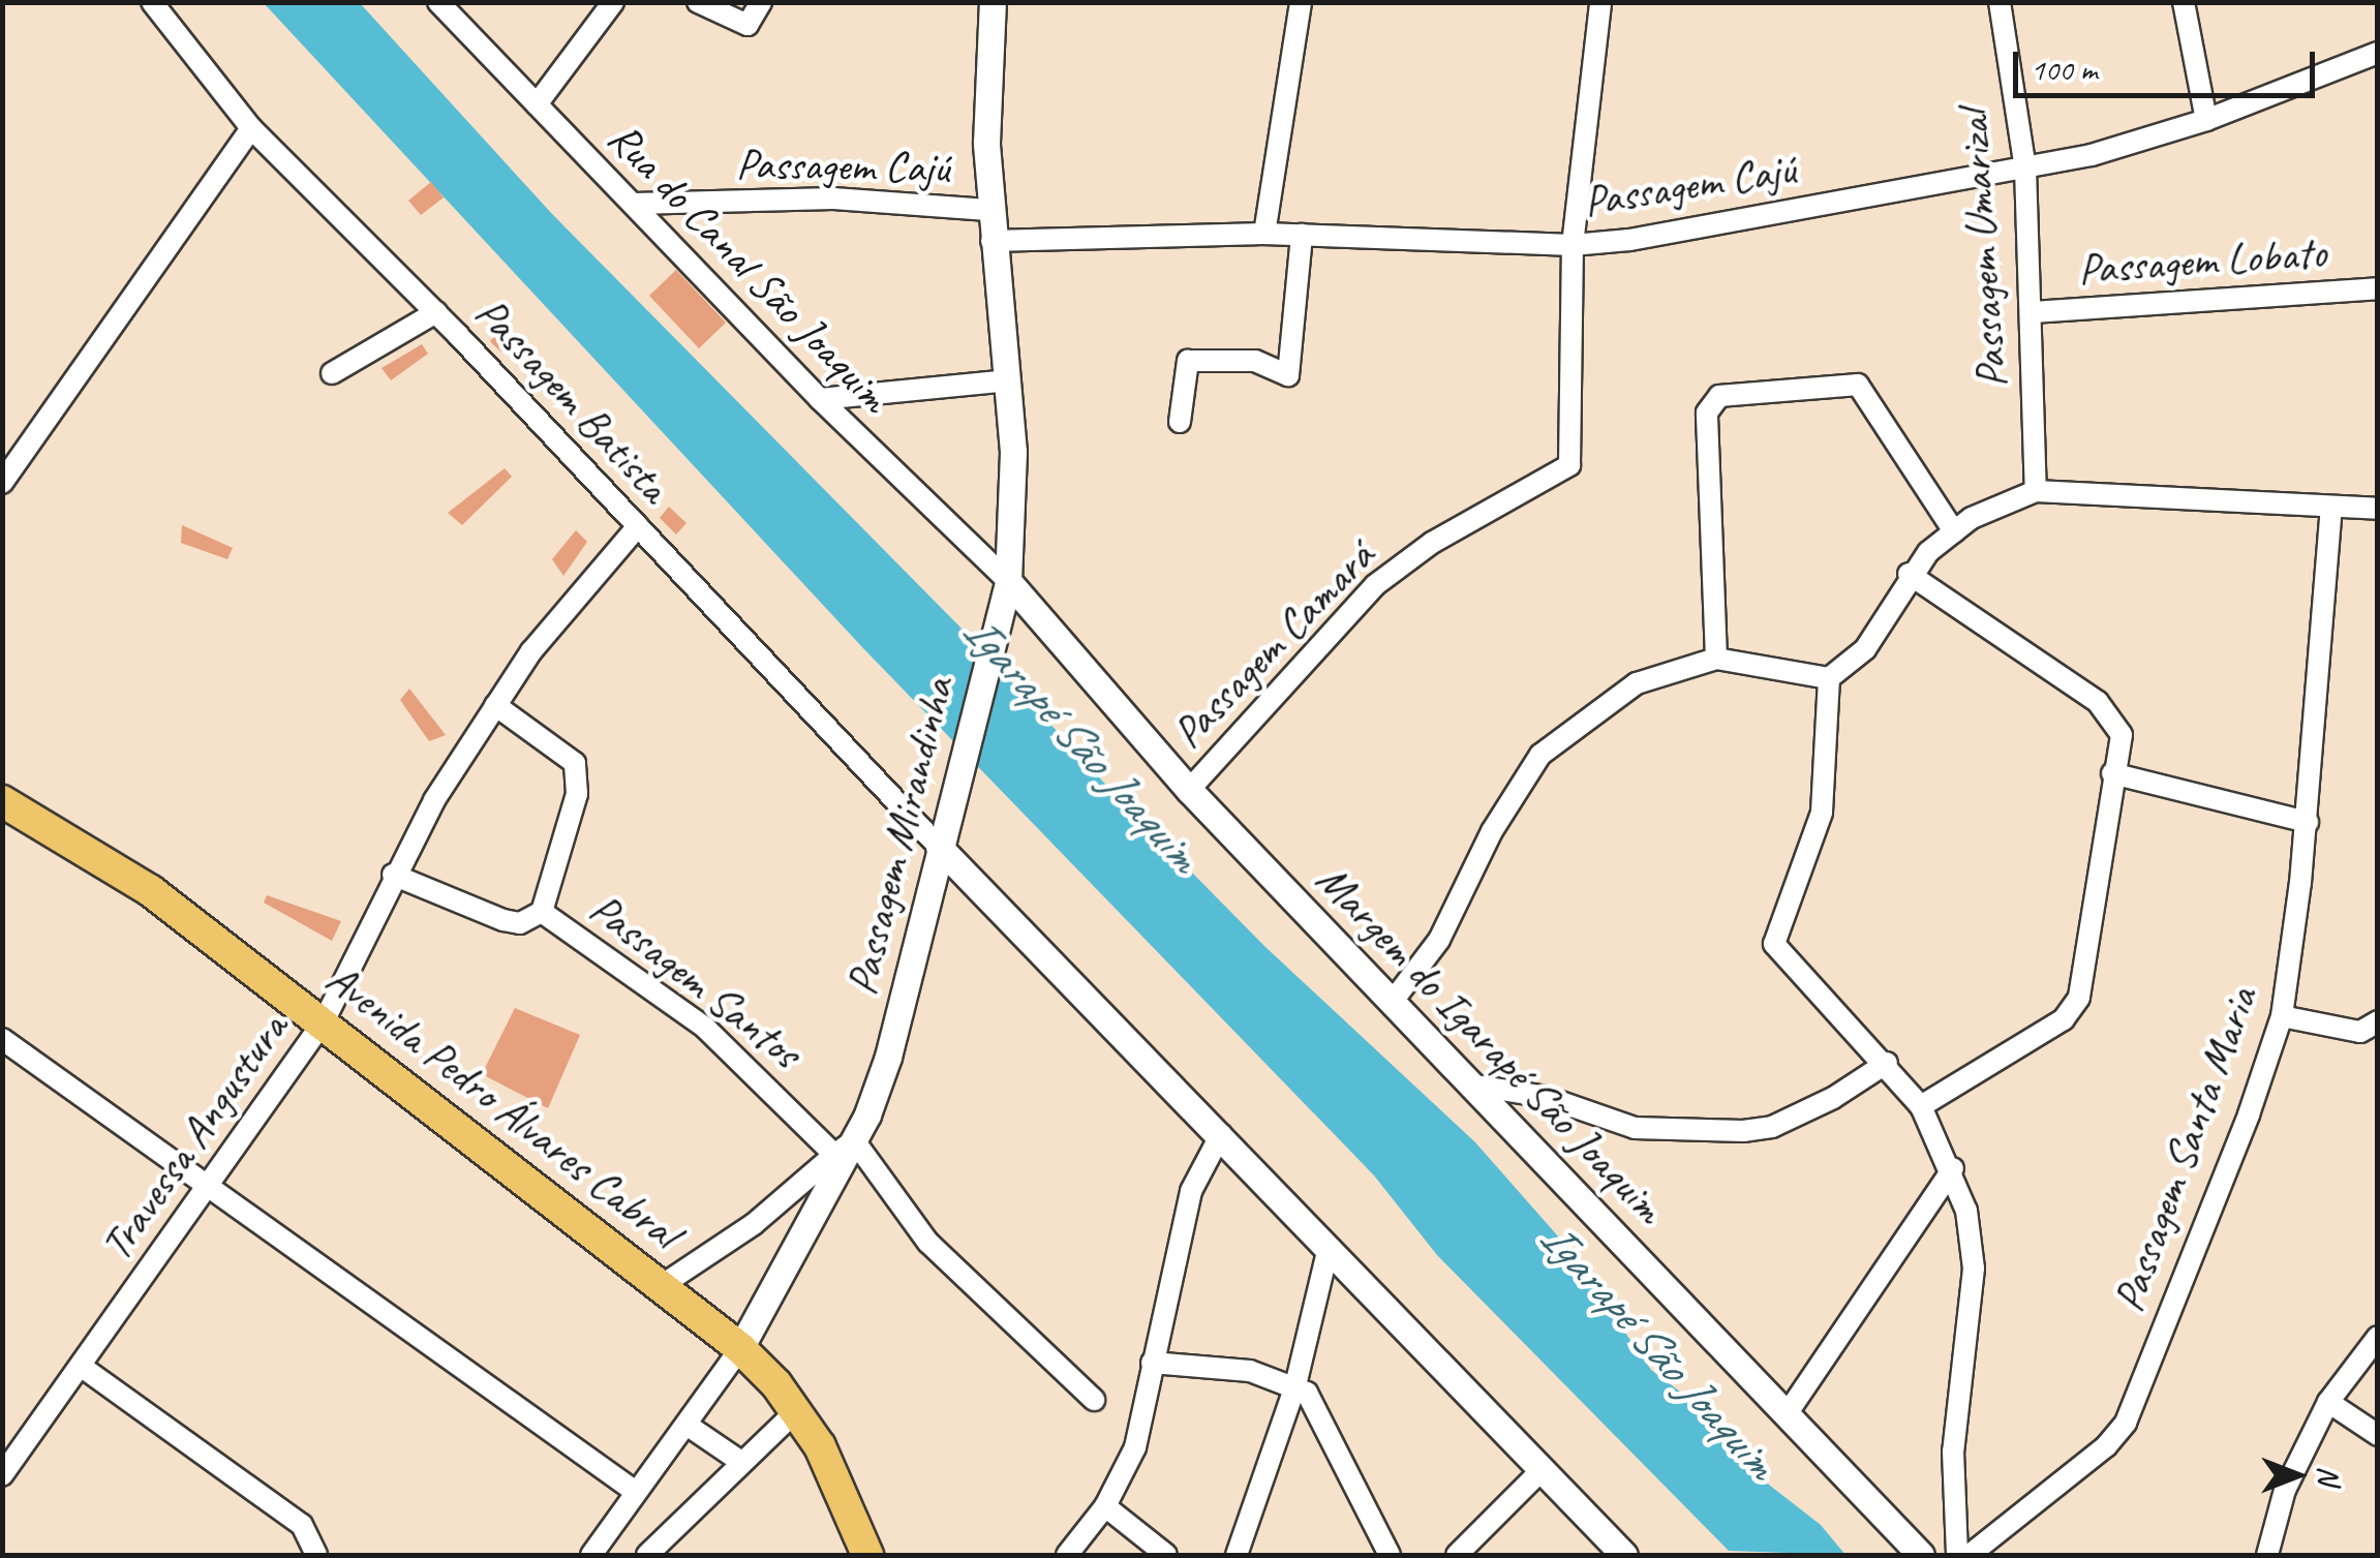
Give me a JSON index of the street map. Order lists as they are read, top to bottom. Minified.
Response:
{"streets":{"main road":["Avenida Pedro Álvares Cabral"],"street":["Passagem Cajú","Passagem Umarizal","Passagem Lobato","Rua do Canal São Joaquim","Passagem Batista","Passagem Camará","Passagem Mirandinha","Passagem Santos","Margem do Igarapé São Joaquim","Travessa Angustura","Passagem Santa Maria"]},"crossings":[["Passagem Cajú","Passagem Umarizal"],["Passagem Cajú","Rua do Canal São Joaquim"],["Passagem Cajú","Passagem Camará"],["Passagem Cajú","Passagem Mirandinha"],["Passagem Umarizal","Passagem Lobato"],["Rua do Canal São Joaquim","Passagem Mirandinha"],["Rua do Canal São Joaquim","Margem do Igarapé São Joaquim"],["Passagem Batista","Passagem Mirandinha"],["Passagem Batista","Travessa Angustura"],["Passagem Camará","Margem do Igarapé São Joaquim"],["Passagem Mirandinha","Passagem Santos"],["Passagem Mirandinha","Margem do Igarapé São Joaquim"],["Passagem Mirandinha","Avenida Pedro Álvares Cabral"],["Passagem Santos","Travessa Angustura"],["Avenida Pedro Álvares Cabral","Travessa Angustura"]],"water":["Igarapé São Joaquim"],"scale_bar":"100 m","north":"right"}
